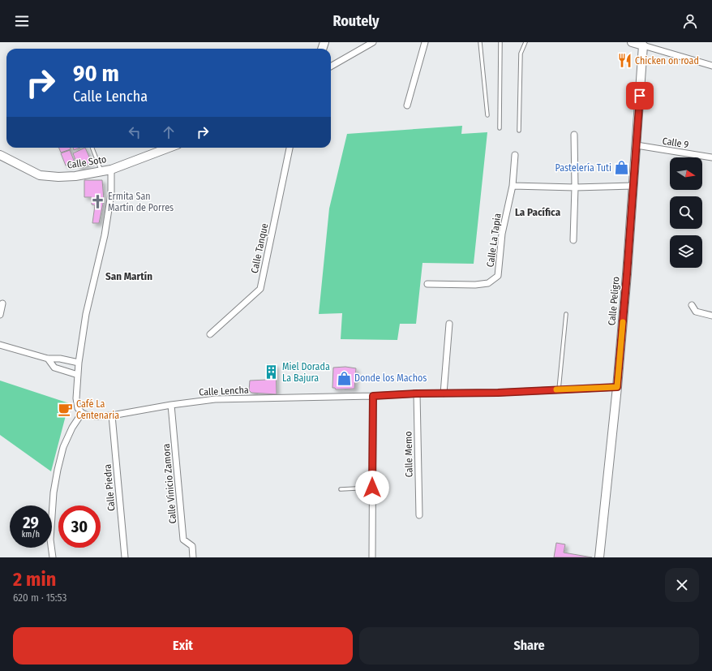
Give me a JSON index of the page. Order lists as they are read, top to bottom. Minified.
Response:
{"streets":{"main road":["Calle Soto","Calle Peligro"],"street":["Calle 9","Calle La Tapia","Calle Tanque","Calle Lencha","Calle Memo","Calle Vinicio Zamora","Calle Piedra"]},"crossings":[["Calle 9","Calle Peligro"],["Calle Peligro","Calle Lencha"],["Calle Lencha","Calle Memo"],["Calle Lencha","Calle Vinicio Zamora"],["Calle Lencha","Calle Piedra"]],"districts":["La Pacífica","San Martín"],"places":{"restaurant":["Chicken on road"],"shop":["Pastelería Tuti","Donde los Machos"],"church":["Ermita San Martín de Porres"],"building":["Miel Dorada La Bajura"],"cafe":["Café La Centenaria"]},"north":"right","page":{"header":"Routely","turn":["90 m","Calle Lencha"],"speed":"29 km/h","limit":"30","heading":["2 min","620 m · 15:53"],"buttons":["Exit","Share"]}}
